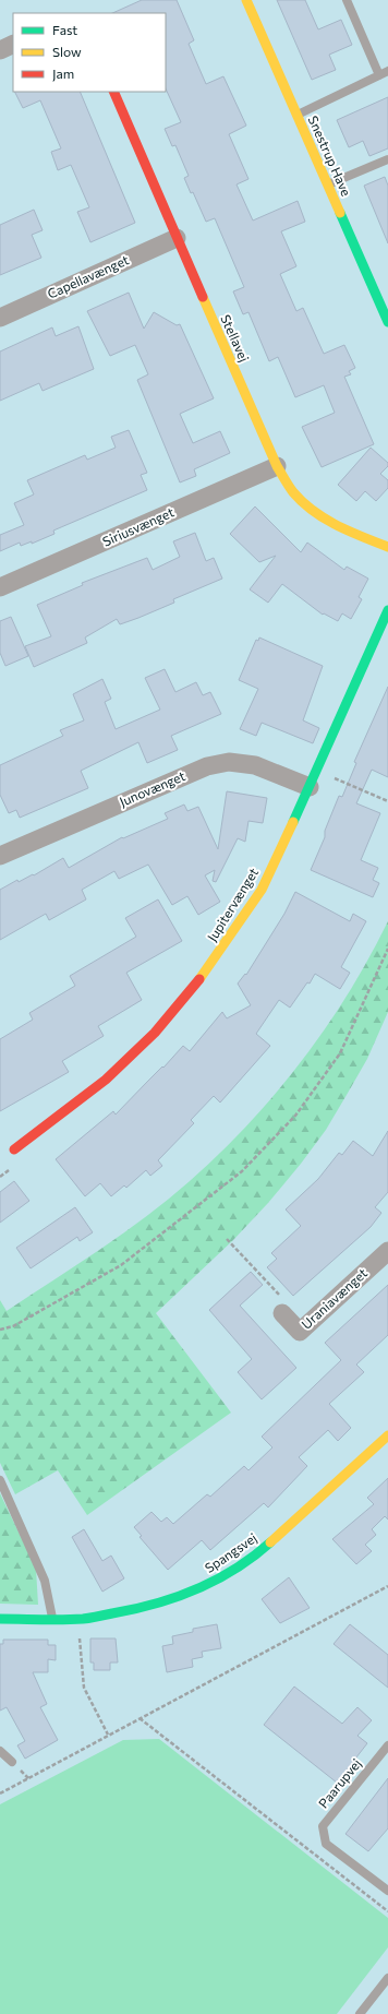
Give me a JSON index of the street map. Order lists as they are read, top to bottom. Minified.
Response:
{"streets":{"street":["Snestrup Have","Capellavænget","Stellavej","Siriusvænget","Junovænget","Jupitervænget","Uraniavænget","Spangsvej"],"lane":["Paarupvej"]},"crossings":[["Capellavænget","Stellavej"],["Stellavej","Siriusvænget"],["Junovænget","Jupitervænget"]],"legend":["Fast","Slow","Jam"]}
